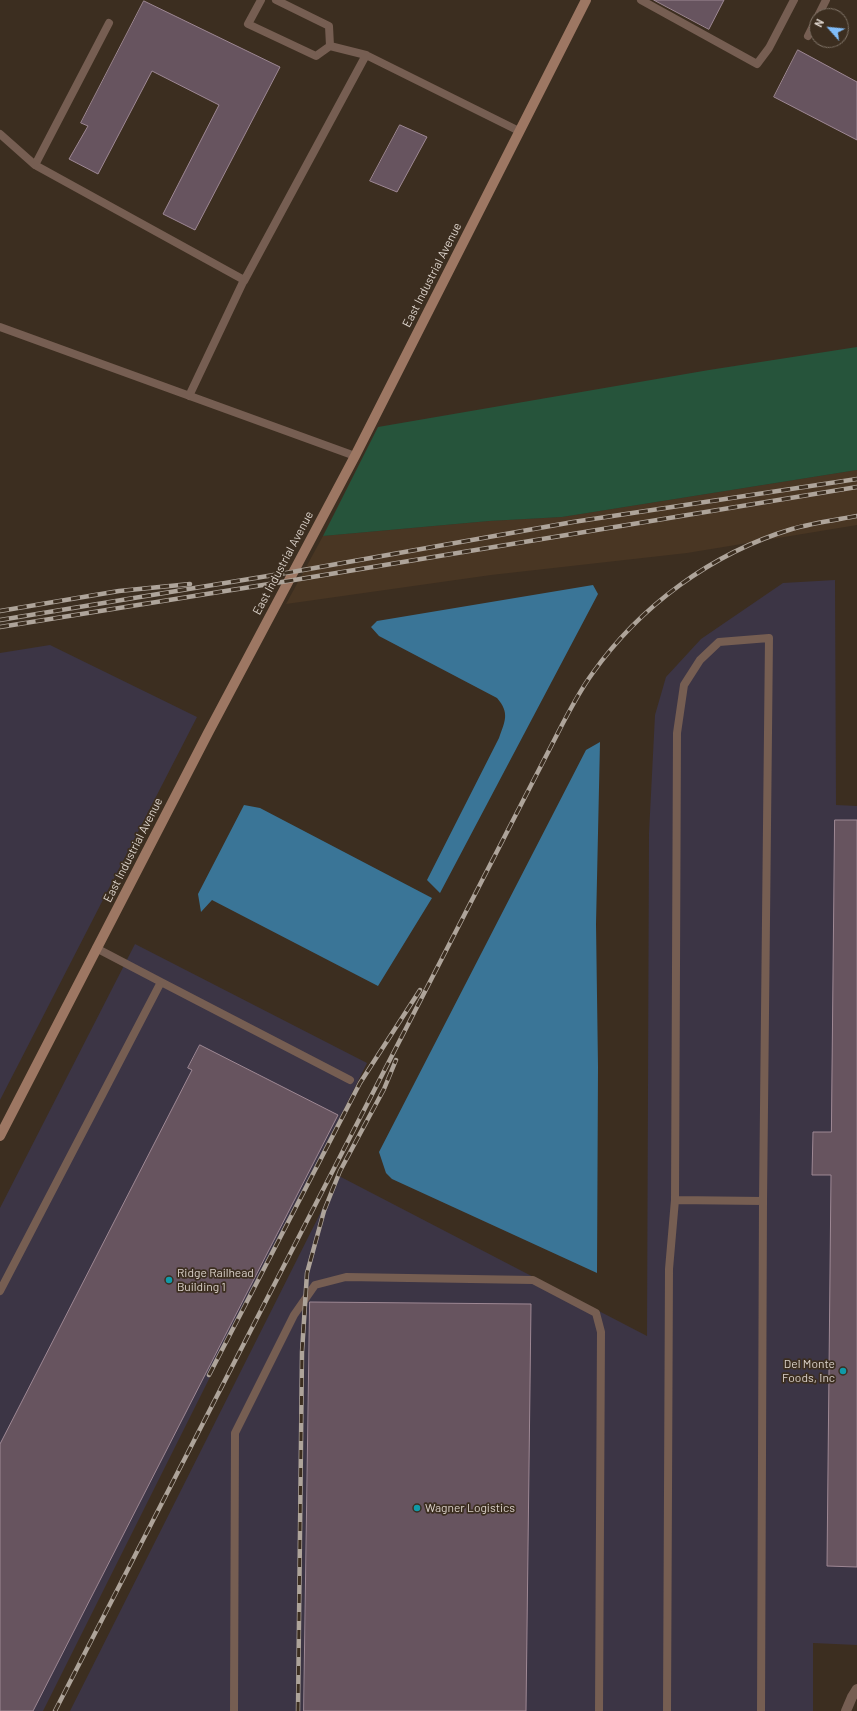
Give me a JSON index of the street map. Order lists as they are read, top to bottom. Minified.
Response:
{"streets":{"street":["East Industrial Avenue"]},"places":["Ridge Railhead Building 1","Del Monte Foods, Inc","Wagner Logistics"],"north":"top left"}
